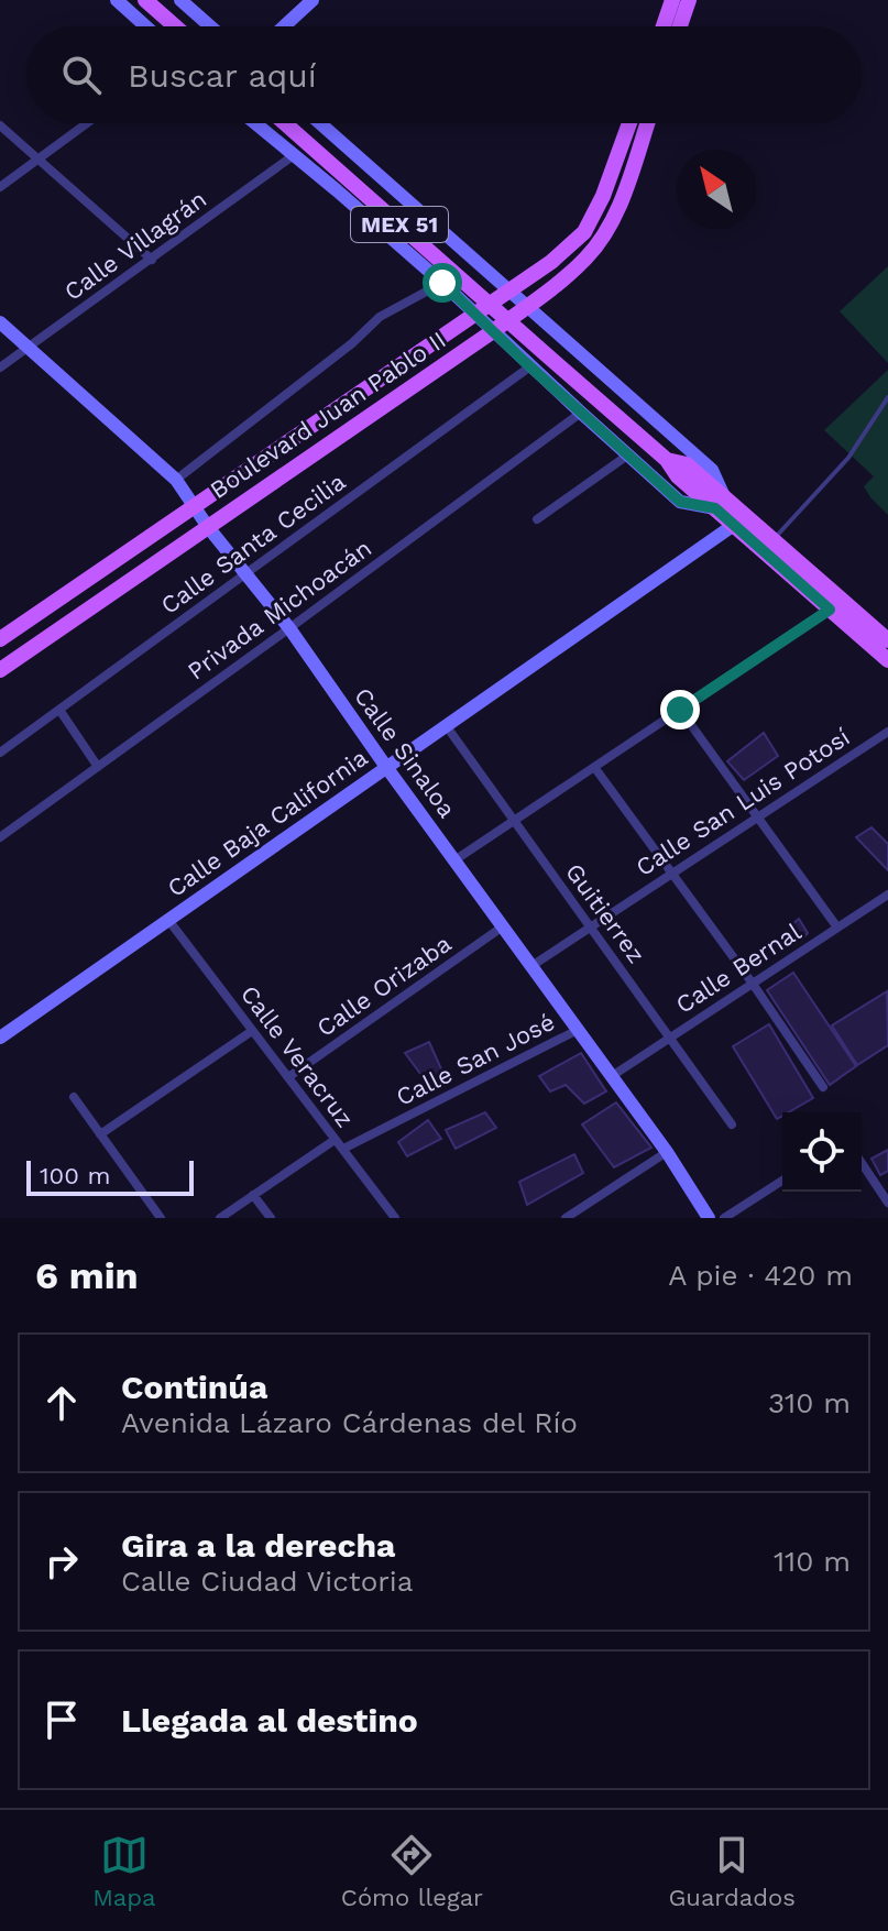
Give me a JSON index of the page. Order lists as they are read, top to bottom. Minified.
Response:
{"streets":{"main road":["MEX 51","Boulevard Juan Pablo II"],"street":["Calle Villagrán","Calle Santa Cecilia","Privada Michoacán","Calle Sinaloa","Calle San Luis Potosí","Calle Baja California","Guitierrez","Calle Bernal","Calle Orizaba","Calle Veracruz","Calle San José"]},"crossings":[["MEX 51","Boulevard Juan Pablo II"],["MEX 51","Calle Baja California"],["Calle Villagrán","Calle Sinaloa"],["Boulevard Juan Pablo II","Calle Sinaloa"],["Calle Santa Cecilia","Calle Sinaloa"],["Privada Michoacán","Calle Sinaloa"],["Calle Sinaloa","Calle San Luis Potosí"],["Calle Sinaloa","Calle Baja California"],["Calle Sinaloa","Calle Bernal"],["Calle Sinaloa","Calle Orizaba"],["Calle Sinaloa","Calle San José"],["Calle San Luis Potosí","Guitierrez"],["Calle Baja California","Guitierrez"],["Calle Baja California","Calle Veracruz"],["Guitierrez","Calle Bernal"],["Calle Orizaba","Calle Veracruz"],["Calle Veracruz","Calle San José"]],"scale_bar":"100 m","north":"top left","page":{"search":"Buscar aquí","scale":"100 m","heading":["6 min","A pie · 420 m"],"list":[["Continúa","Avenida Lázaro Cárdenas del Río","310 m"],["Gira a la derecha","Calle Ciudad Victoria","110 m"],"Llegada al destino"],"nav":["Mapa","Cómo llegar","Guardados"]}}
